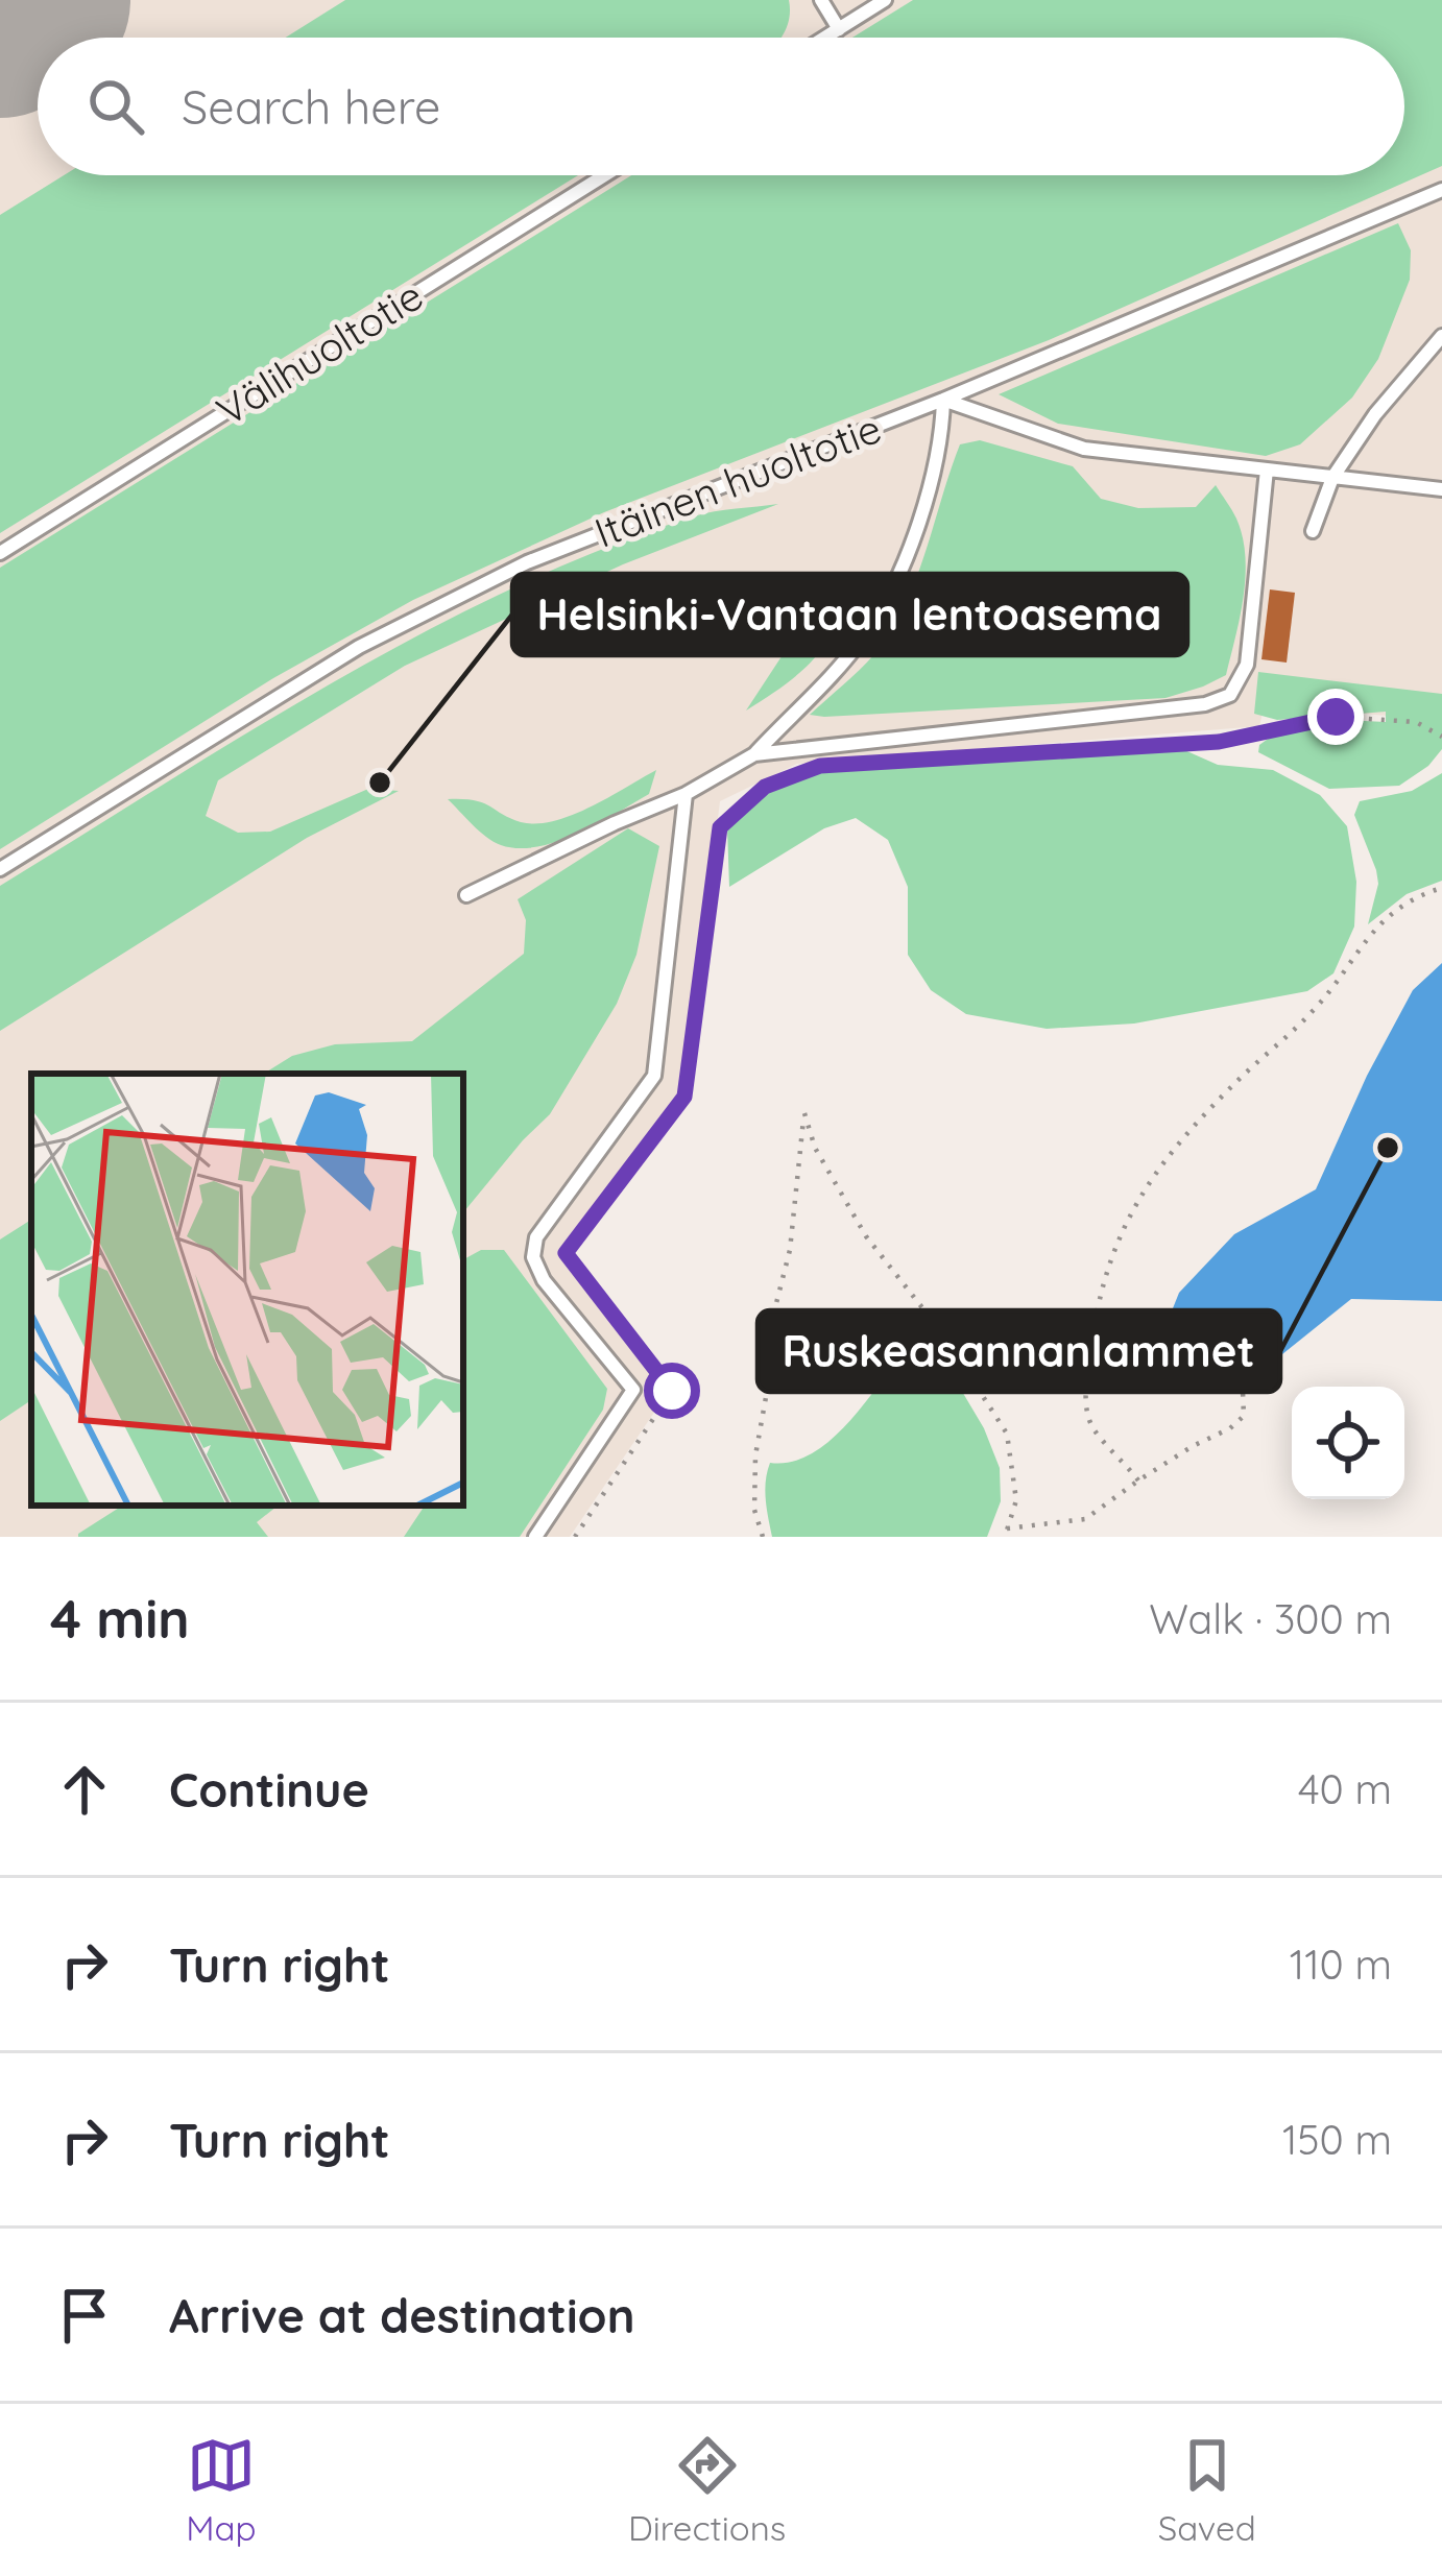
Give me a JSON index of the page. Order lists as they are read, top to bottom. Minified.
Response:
{"streets":{"lane":["Välihuoltotie","Itäinen huoltotie"]},"places":["Helsinki-Vantaan lentoasema","Ruskeasannanlammet"],"page":{"search":"Search here","heading":["4 min","Walk · 300 m"],"list":[["Continue","40 m"],["Turn right","110 m"],["Turn right","150 m"],"Arrive at destination"],"nav":["Map","Directions","Saved"]}}
